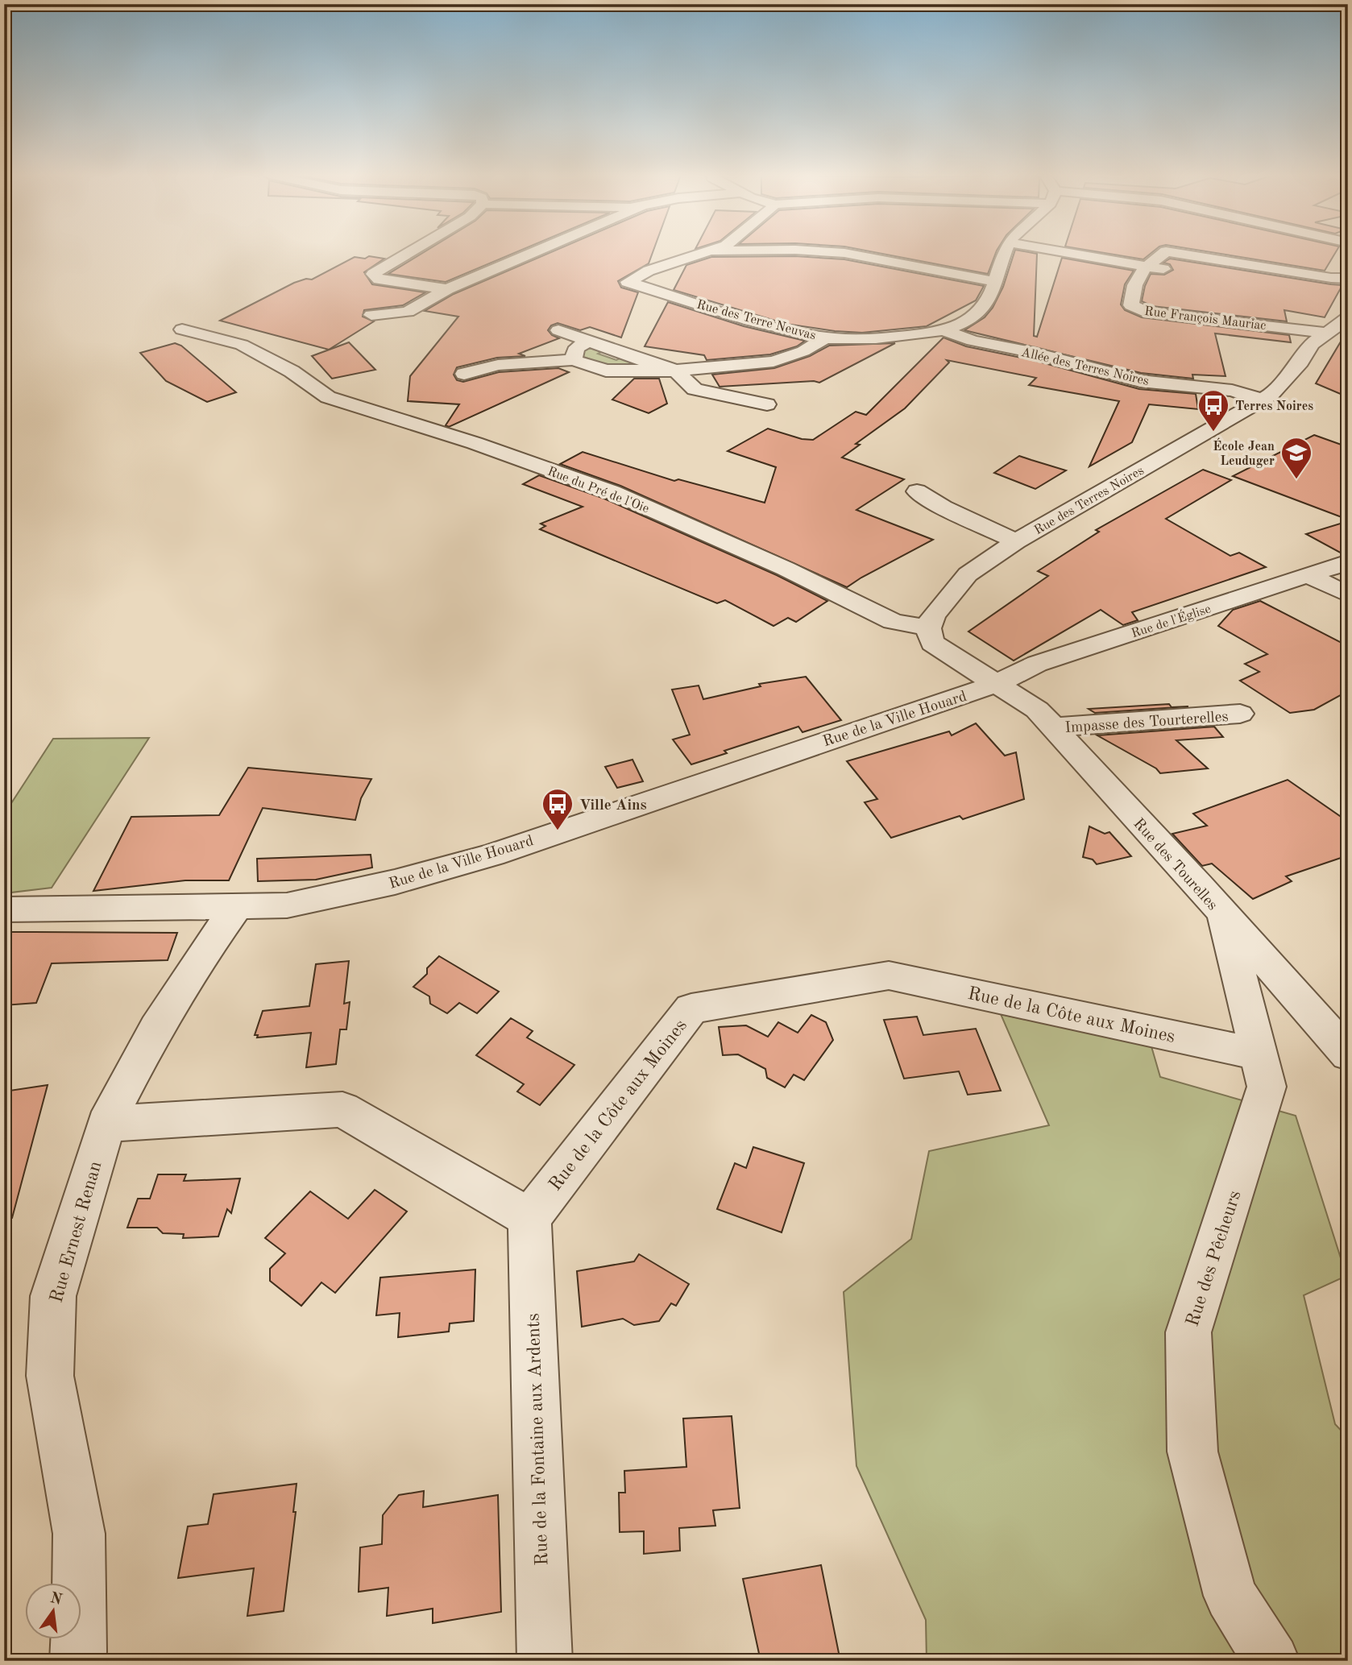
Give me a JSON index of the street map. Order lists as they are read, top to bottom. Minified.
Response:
{"streets":{"street":["Rue François Mauriac","Rue des Terre Neuvas","Allée des Terres Noires","Rue du Pré de l'Oie","Rue des Terres Noires","Rue de l'Église","Rue de la Ville Houard","Impasse des Tourterelles","Rue des Tourelles","Rue de la Côte aux Moines","Rue Ernest Renan","Rue des Pêcheurs","Rue de la Fontaine aux Ardents"]},"crossings":[["Rue François Mauriac","Rue des Terres Noires"],["Allée des Terres Noires","Rue des Terres Noires"],["Rue du Pré de l'Oie","Rue des Terres Noires"],["Rue de l'Église","Rue de la Ville Houard"],["Rue de l'Église","Rue des Tourelles"],["Rue de la Ville Houard","Rue des Tourelles"],["Rue de la Ville Houard","Rue Ernest Renan"],["Impasse des Tourterelles","Rue des Tourelles"],["Rue des Tourelles","Rue des Pêcheurs"],["Rue de la Côte aux Moines","Rue des Pêcheurs"],["Rue de la Côte aux Moines","Rue de la Fontaine aux Ardents"]],"places":{"bus stop":["Terres Noires","Ville Ains"],"school or university":["École Jean Leuduger"]},"north":"top"}
